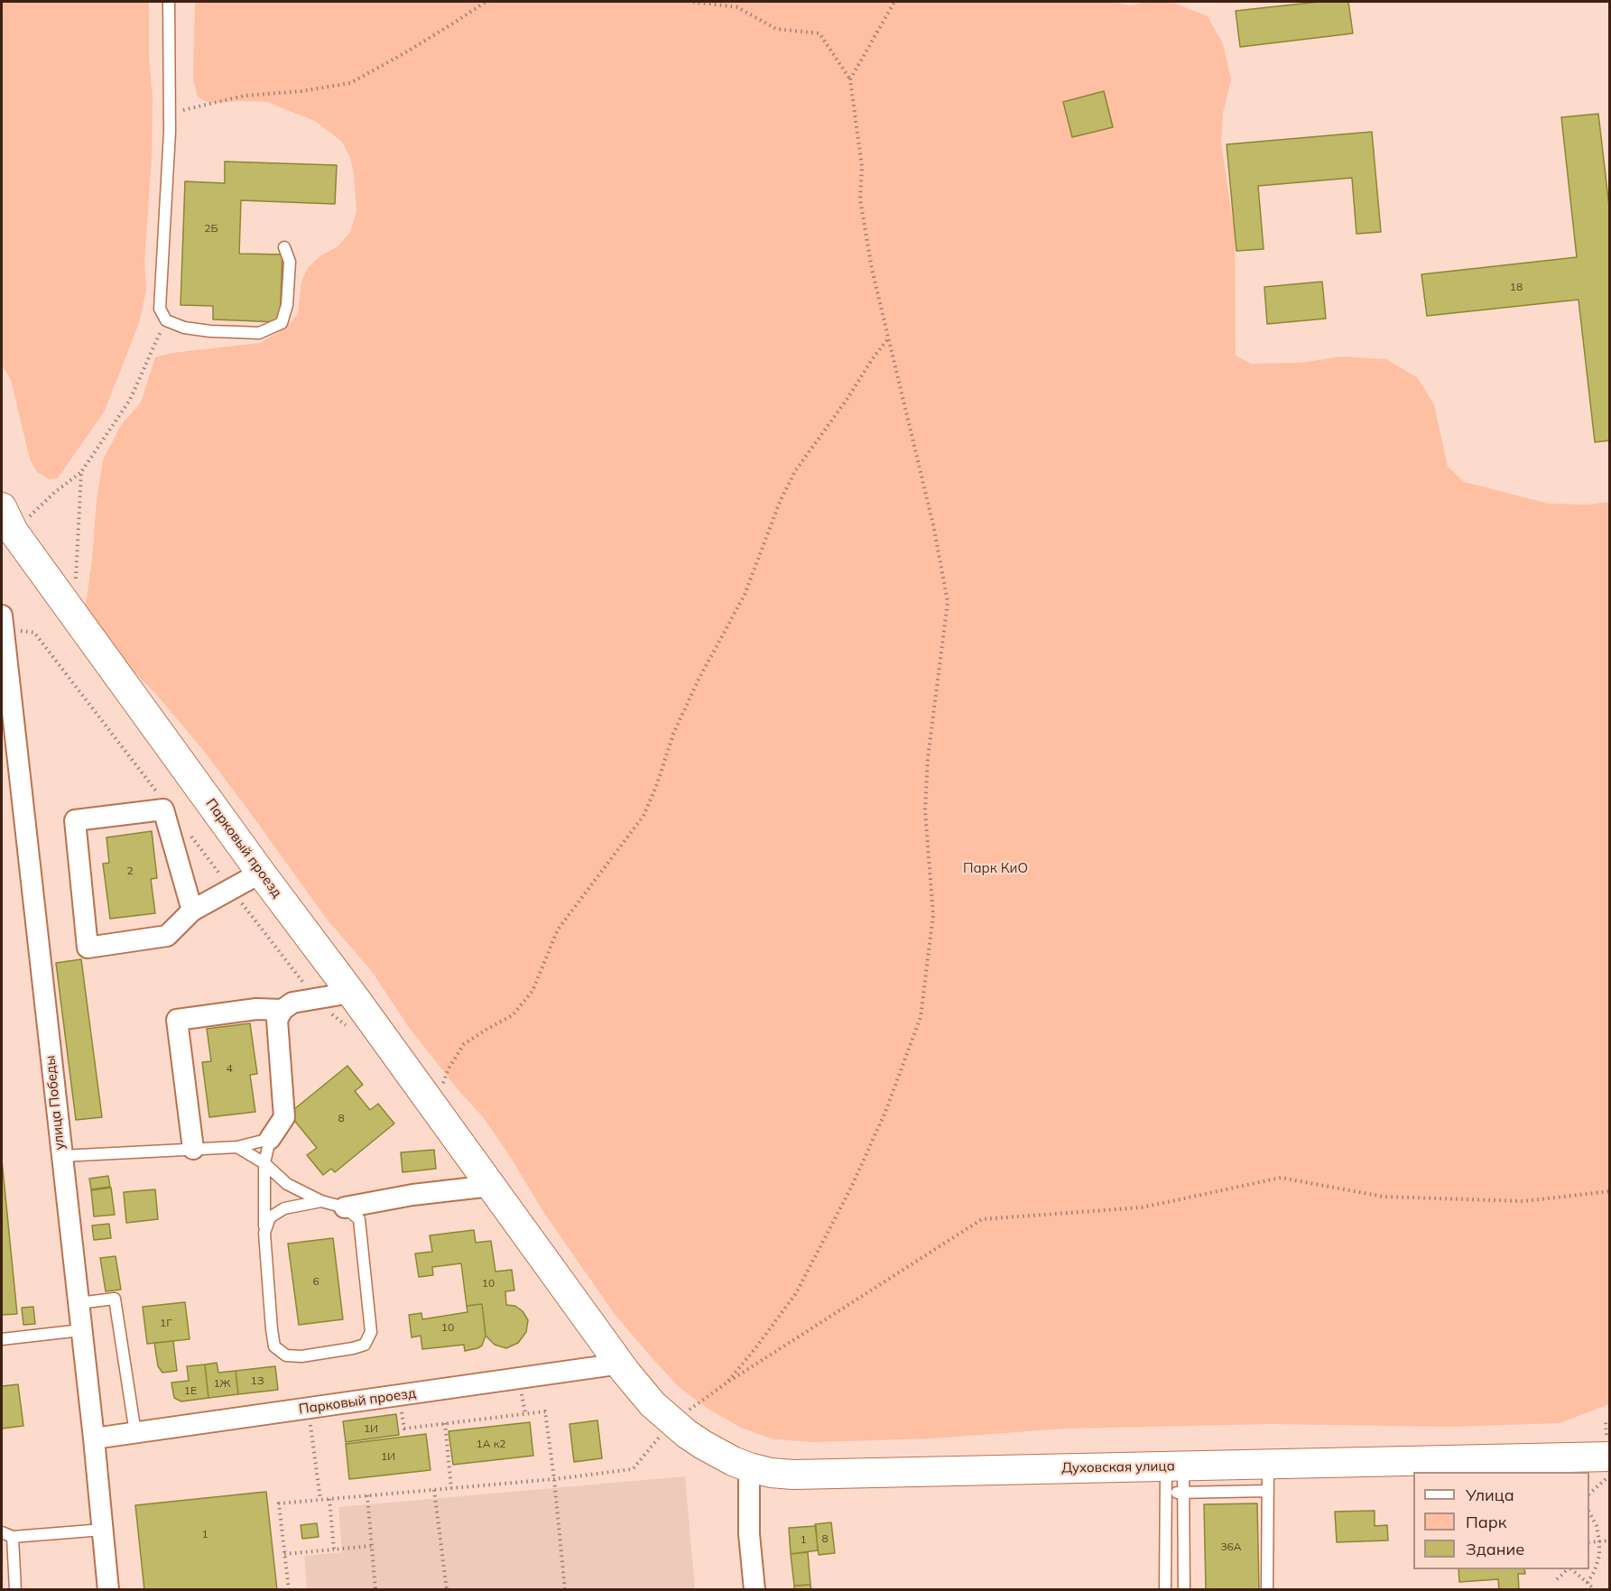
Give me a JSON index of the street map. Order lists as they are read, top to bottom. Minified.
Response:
{"streets":{"street":["Парковый проезд","улица Победы","Духовская улица"]},"crossings":[["Парковый проезд","улица Победы"],["Парковый проезд","Духовская улица"]],"parks":["Парк КиО"],"house_numbers":["2Б","18","2","4","8","6","10","1Г","10","1З","1Ж","1Е","1И","1А к2","1И","1","8","1","36А"],"legend":["Улица","Парк","Здание"]}
